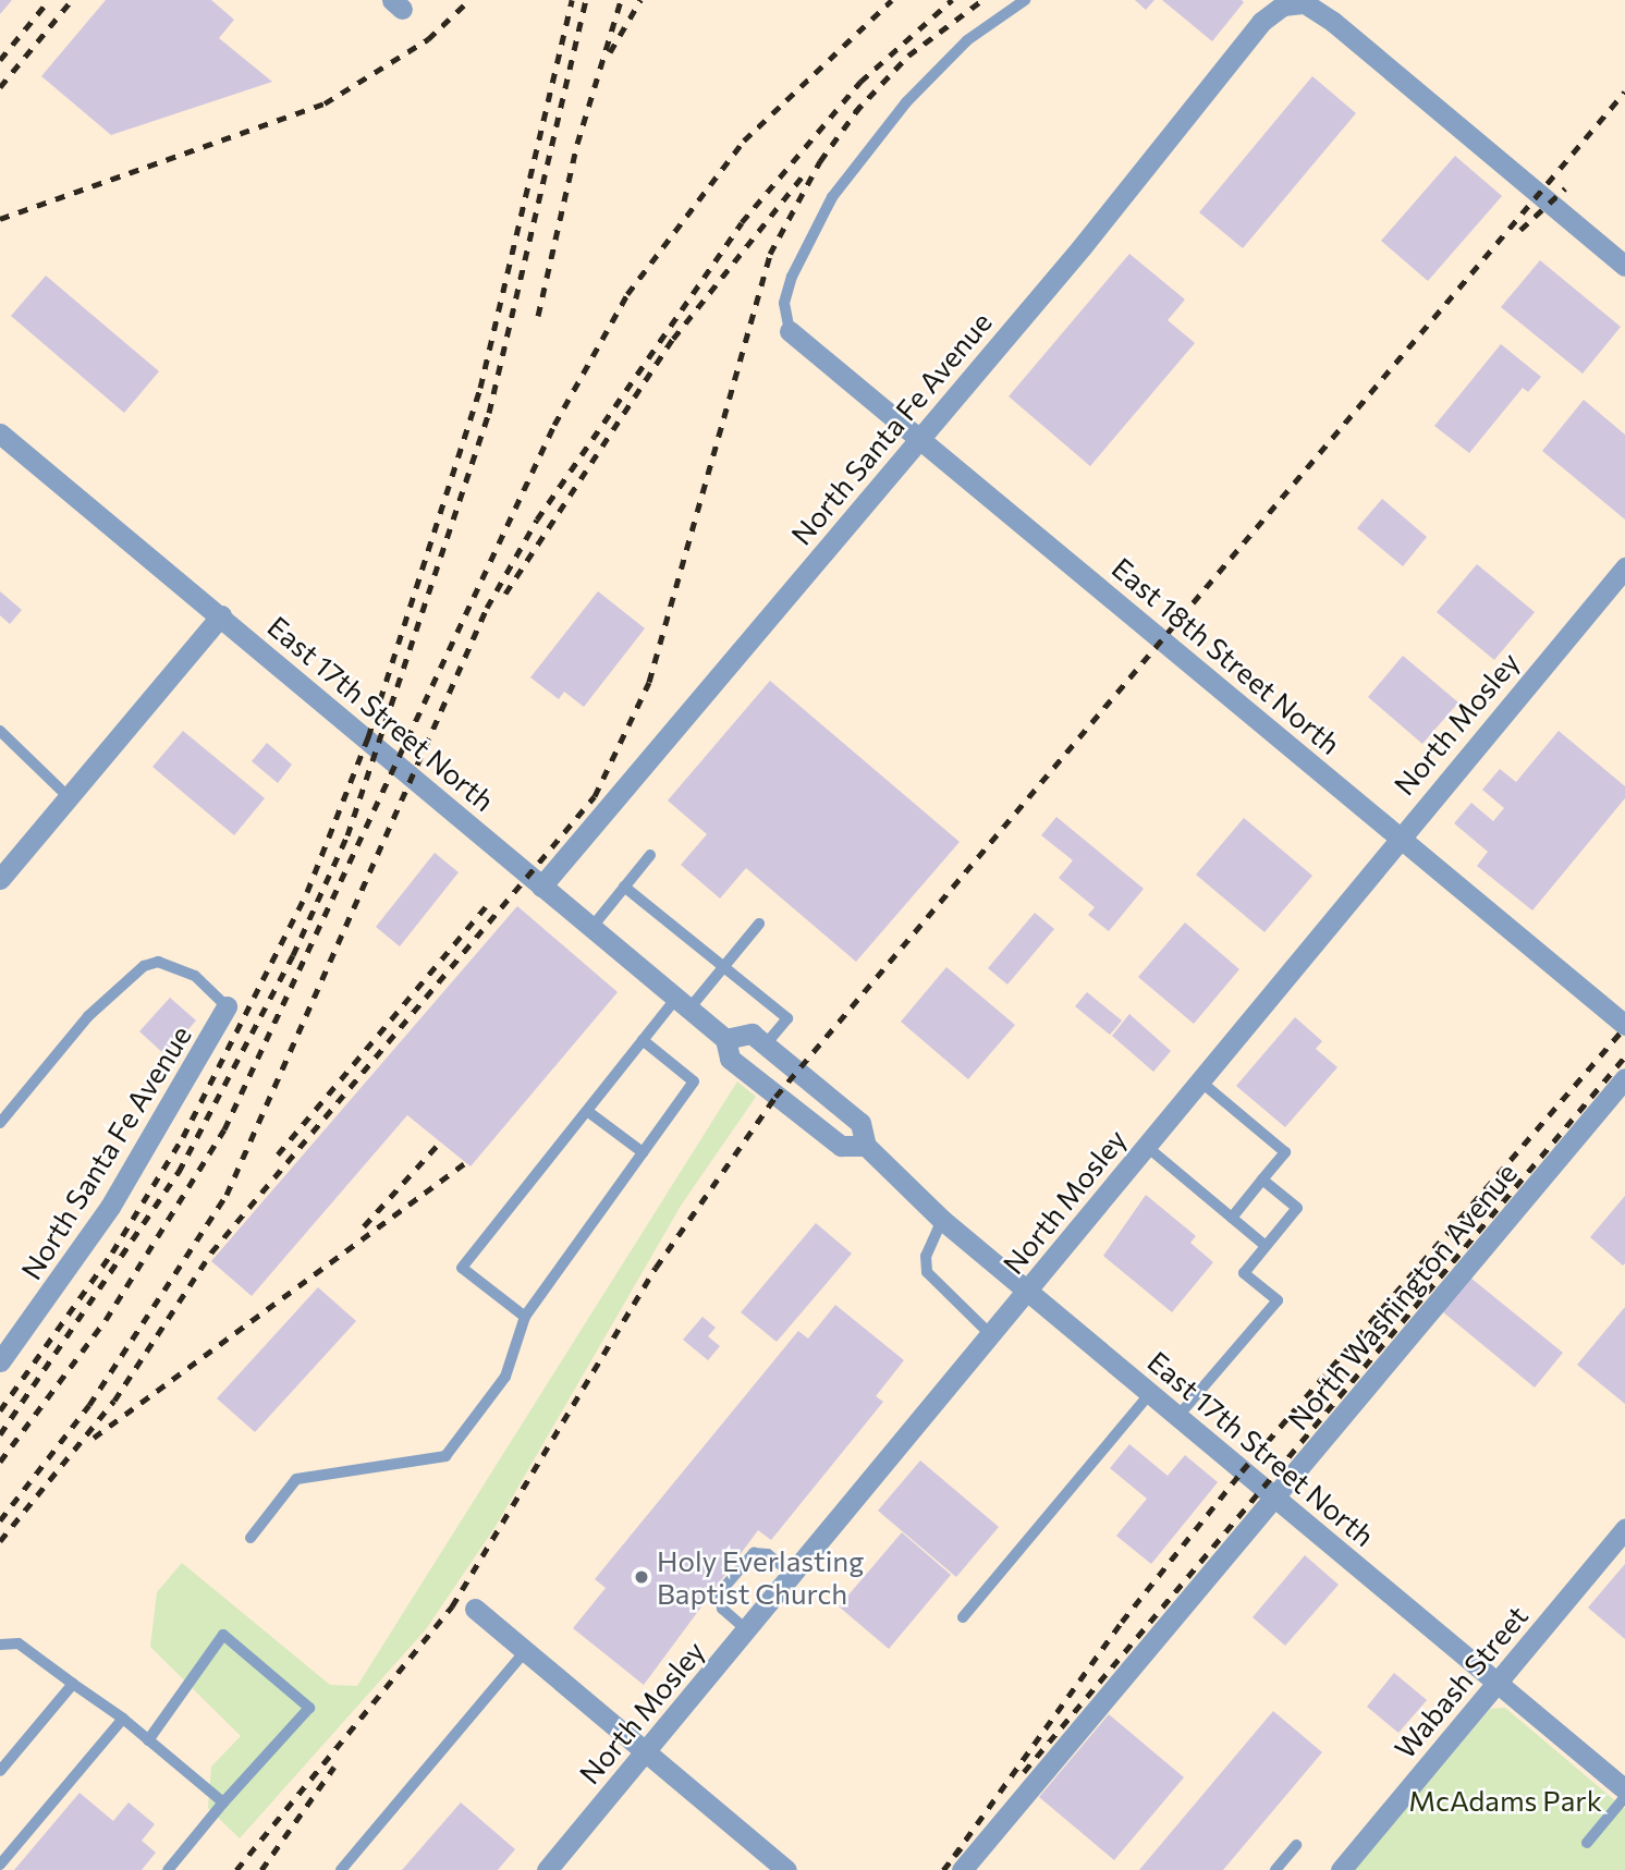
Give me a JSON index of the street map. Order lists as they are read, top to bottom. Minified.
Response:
{"streets":{"street":["North Santa Fe Avenue","East 18th Street North","East 17th Street North","North Mosley","North Washington Avenue","Wabash Street"]},"crossings":[["North Santa Fe Avenue","East 18th Street North"],["North Santa Fe Avenue","East 17th Street North"],["East 18th Street North","North Mosley"],["East 17th Street North","North Mosley"],["East 17th Street North","North Washington Avenue"],["East 17th Street North","Wabash Street"]],"parks":["McAdams Park"],"places":["Holy Everlasting Baptist Church"]}
